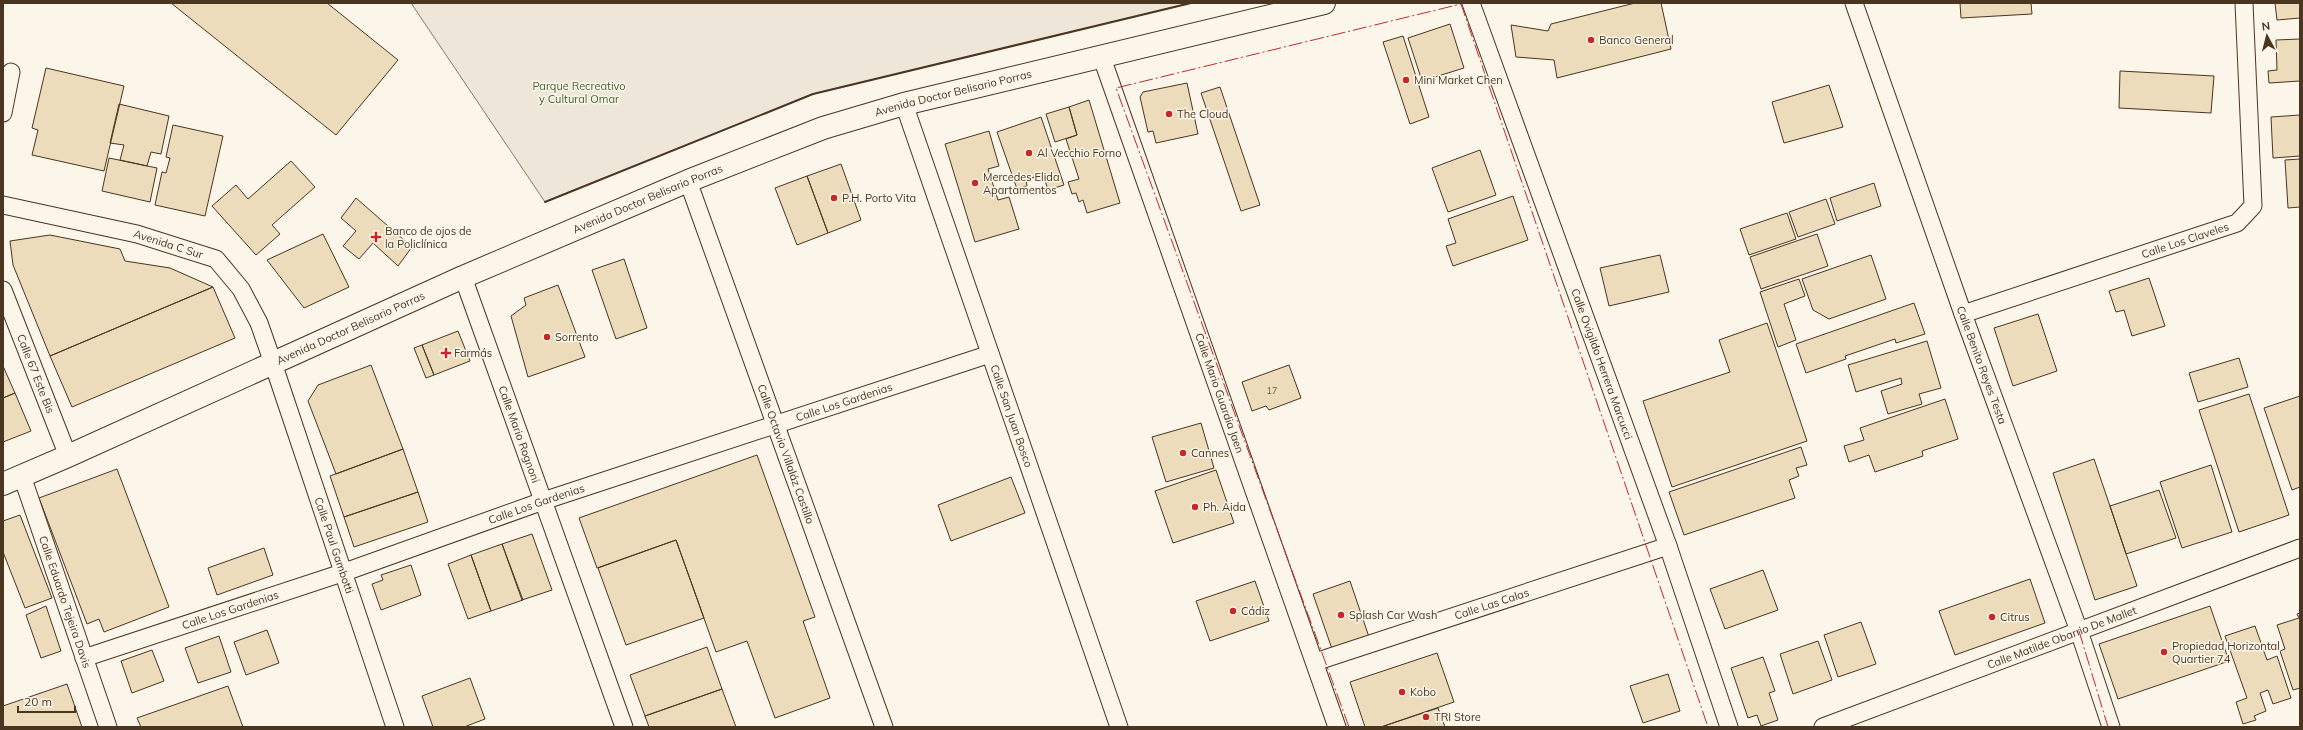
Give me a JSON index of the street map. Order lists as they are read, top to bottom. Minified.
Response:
{"streets":{"street":["Avenida Doctor Belisario Porras","Calle Los Claveles","Avenida C Sur","Calle Ovigildo Herrera Marcucci","Calle Benito Reyes Testa","Calle 67 Este Bis","Calle Mario Guardia Jaen","Calle Los Gardenias","Calle San Juan Bosco","Calle Mario Rognoni","Calle Octavio Villaláz Castillo","Calle Paul Gambotti","Calle Eduardo Tejeira Davis","Calle Las Calas","Calle Matilde Obarrio De Mallet"]},"crossings":[["Avenida Doctor Belisario Porras","Avenida C Sur"],["Avenida Doctor Belisario Porras","Calle 67 Este Bis"],["Avenida Doctor Belisario Porras","Calle Mario Guardia Jaen"],["Avenida Doctor Belisario Porras","Calle San Juan Bosco"],["Avenida Doctor Belisario Porras","Calle Mario Rognoni"],["Avenida Doctor Belisario Porras","Calle Octavio Villaláz Castillo"],["Avenida Doctor Belisario Porras","Calle Paul Gambotti"],["Avenida Doctor Belisario Porras","Calle Eduardo Tejeira Davis"],["Calle Los Claveles","Calle Benito Reyes Testa"],["Avenida C Sur","Calle Paul Gambotti"],["Calle Ovigildo Herrera Marcucci","Calle Las Calas"],["Calle Benito Reyes Testa","Calle Matilde Obarrio De Mallet"],["Calle Mario Guardia Jaen","Calle Las Calas"],["Calle Los Gardenias","Calle San Juan Bosco"],["Calle Los Gardenias","Calle Mario Rognoni"],["Calle Los Gardenias","Calle Octavio Villaláz Castillo"],["Calle Los Gardenias","Calle Paul Gambotti"],["Calle Los Gardenias","Calle Eduardo Tejeira Davis"]],"parks":["Parque Recreativo y Cultural Omar"],"places":{"other":["Banco General","Mini Market Chen","The Cloud","Al Vecchio Forno","Mercedes Elida Apartamentos","P.H. Porto Vita","Sorrento","Cannes","Ph. Aida","Cádiz","Splash Car Wash","Citrus","Propiedad Horizontal Quartier 74","Kobo","TRI Store"],"health":["Banco de ojos de la Policlínica","Farmás"]},"house_numbers":["17"],"scale_bar":"20 m","north":"top"}
